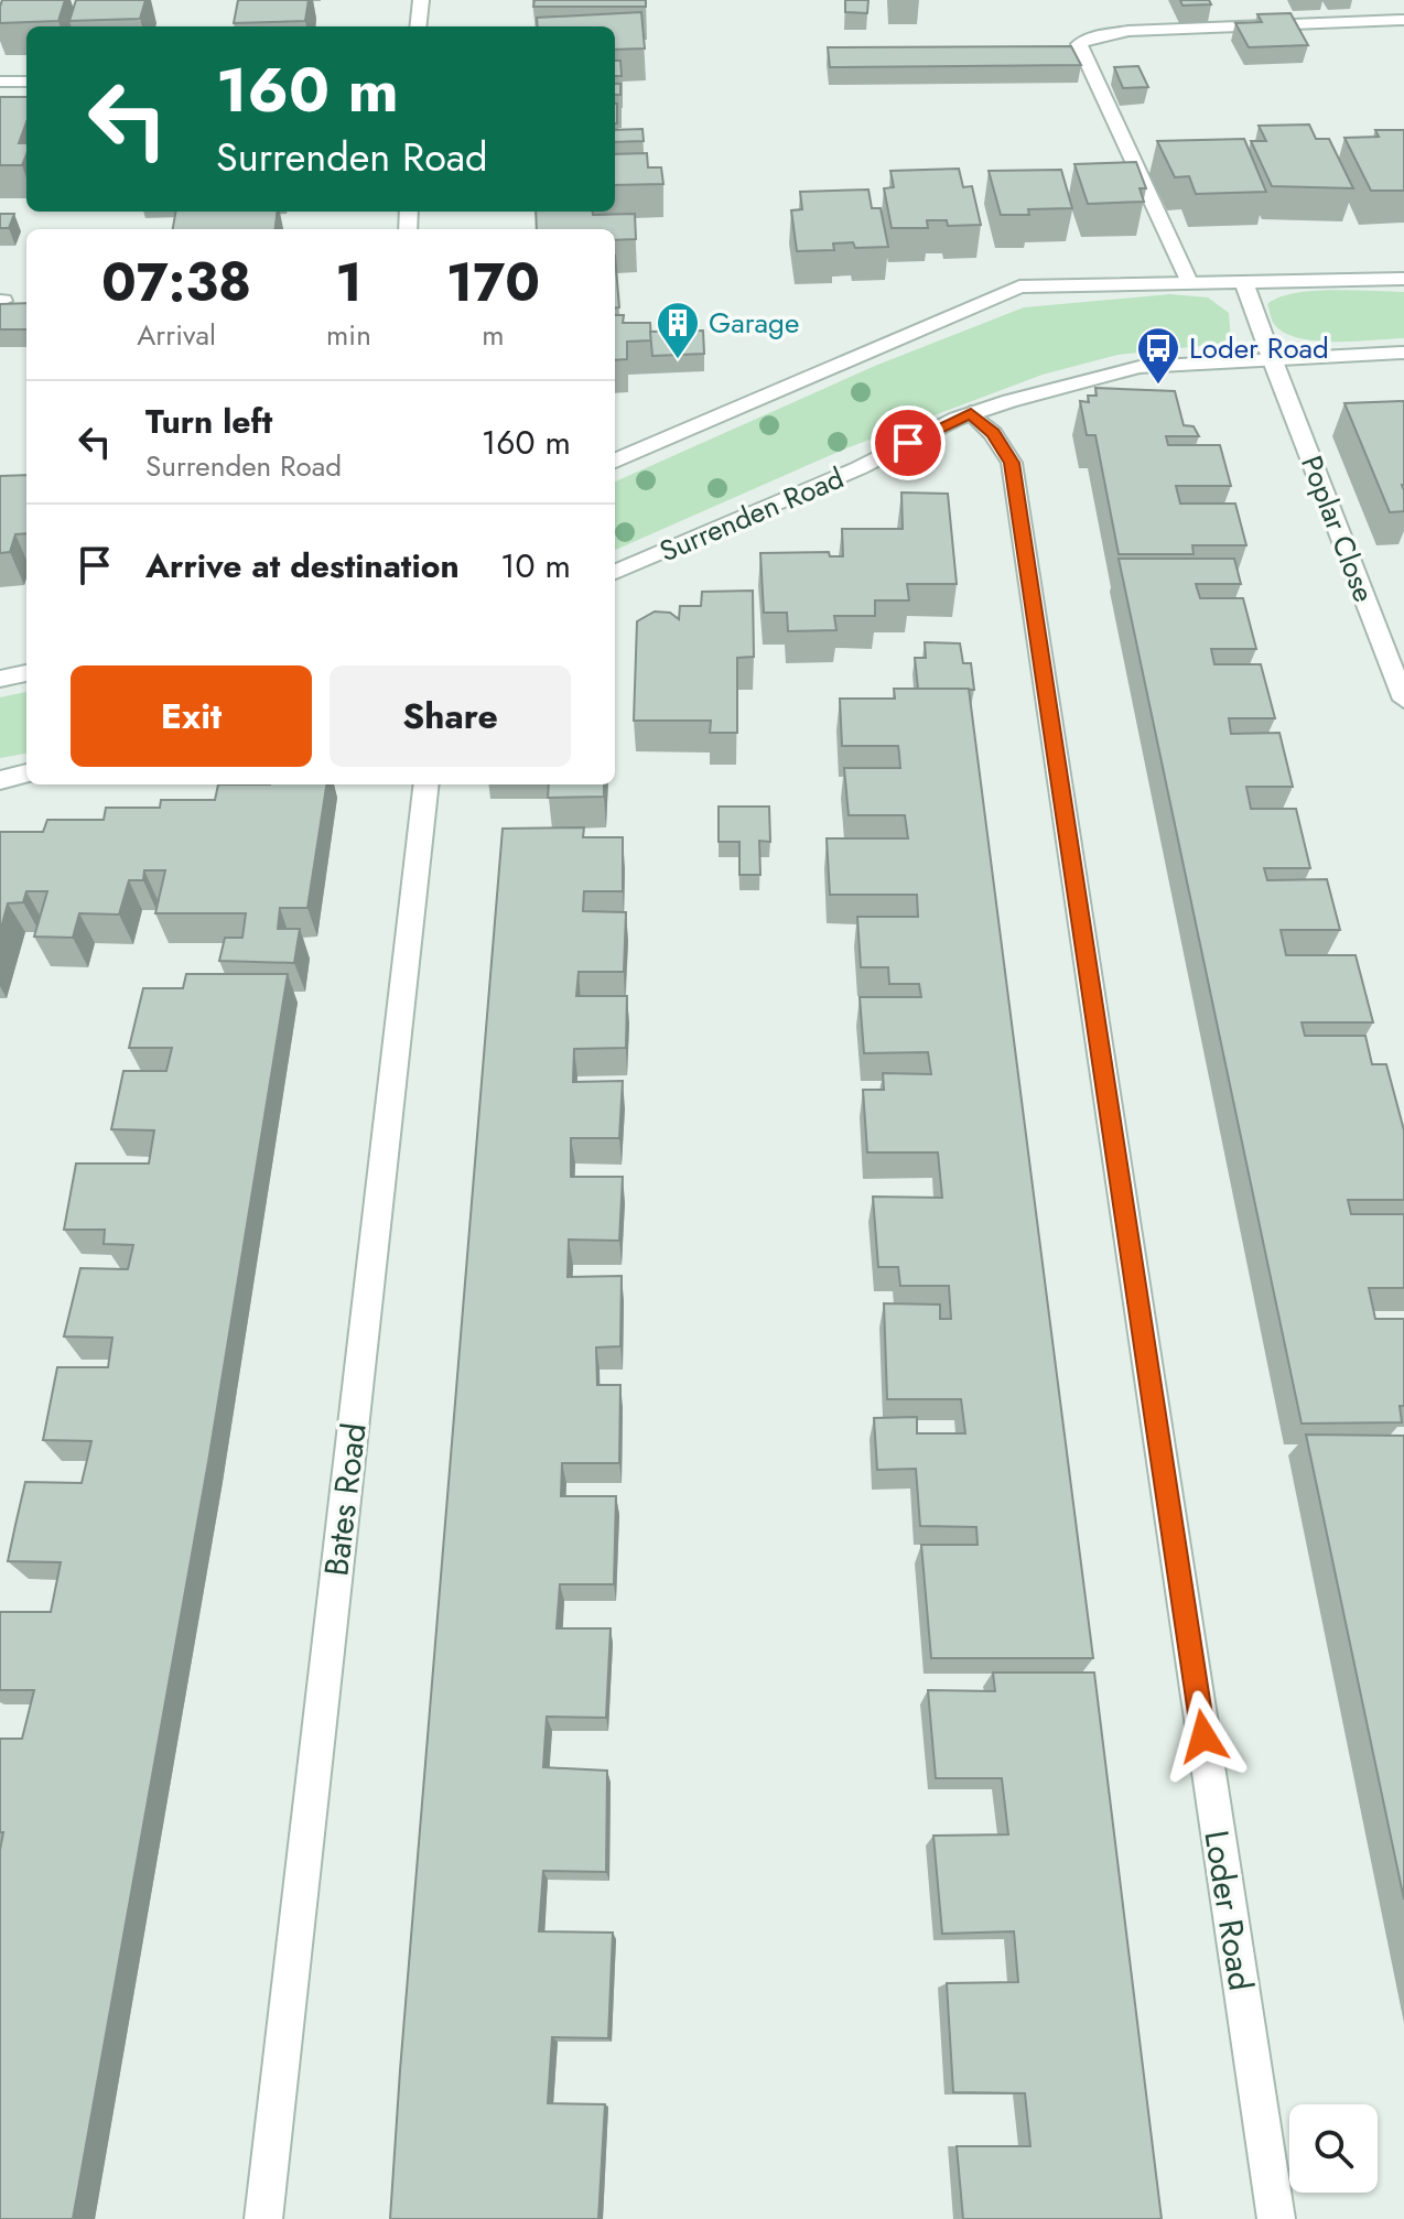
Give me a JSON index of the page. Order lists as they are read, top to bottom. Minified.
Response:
{"streets":{"street":["Surrenden Road","Poplar Close","Bates Road","Loder Road"]},"crossings":[["Surrenden Road","Poplar Close"],["Surrenden Road","Loder Road"]],"places":{"building":["Garage"],"bus stop":["Loder Road"]},"page":{"turn":["160 m","Surrenden Road"],"eta":["07:38","Arrival","1","min","170","m"],"list":[{"name":"Turn left","note":"Surrenden Road","value":"160 m"},{"name":"Arrive at destination","value":"10 m"}],"buttons":["Exit","Share"]}}
